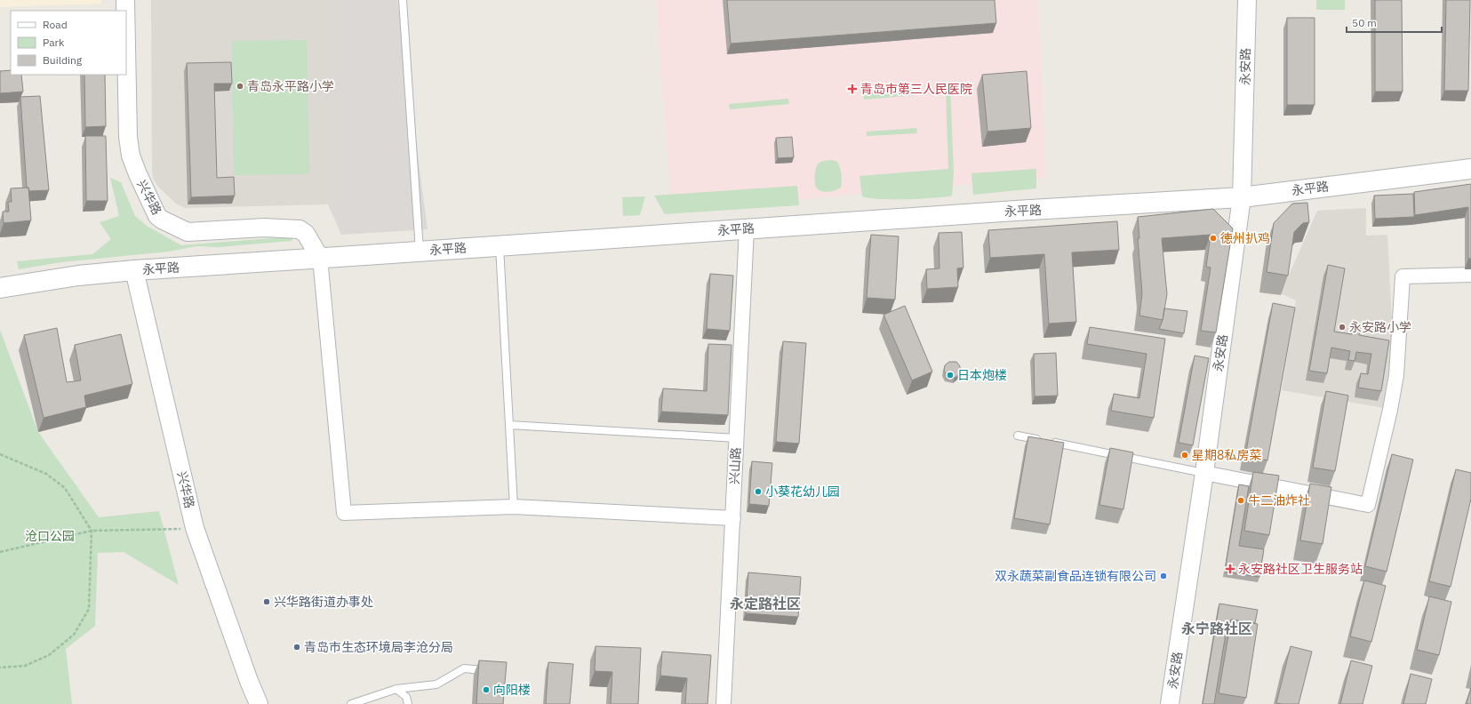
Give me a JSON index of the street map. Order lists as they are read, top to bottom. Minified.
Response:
{"streets":{"main road":["永平路"],"street":["永安路","兴华路","兴山路"]},"crossings":[["永安路","永平路"],["永平路","兴华路"],["永平路","兴山路"]],"districts":["永定路社区","永宁路社区"],"parks":["沧口公园"],"places":{"other":["青岛永平路小学","徳州扒鸡","永安路小学","日本炮楼","星期8私房菜","小葵花幼儿园","牛二油炸社","双永蔬菜副食品连锁有限公司","兴华路街道办事处","青岛市生态环境局李沧分局","向阳楼"],"health":["青岛市第三人民医院","永安路社区卫生服务站"]},"legend":["Road","Park","Building"],"scale_bar":"50 m"}
